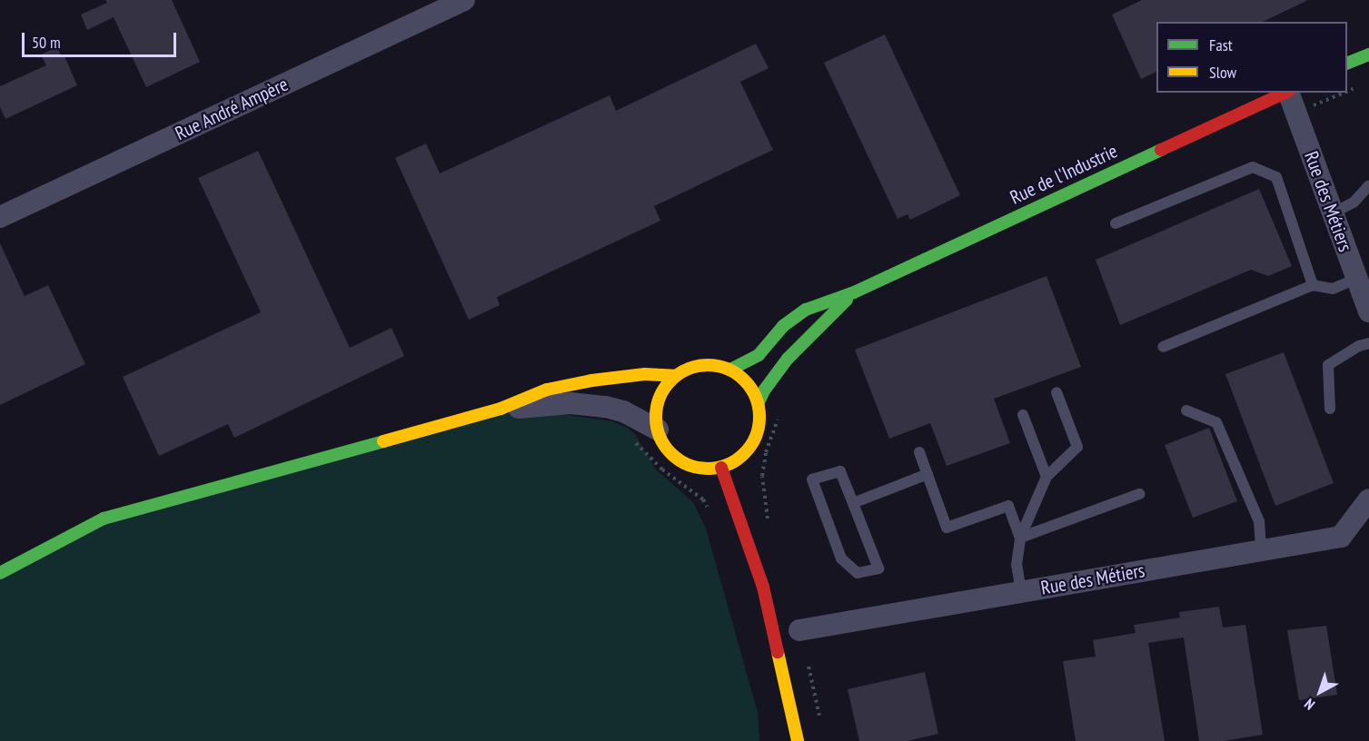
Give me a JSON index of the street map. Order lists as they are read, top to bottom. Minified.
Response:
{"streets":{"street":["Rue André Ampère","Rue de l'Industrie","Rue des Métiers"]},"legend":["Fast","Slow"],"scale_bar":"50 m","north":"bottom left"}
